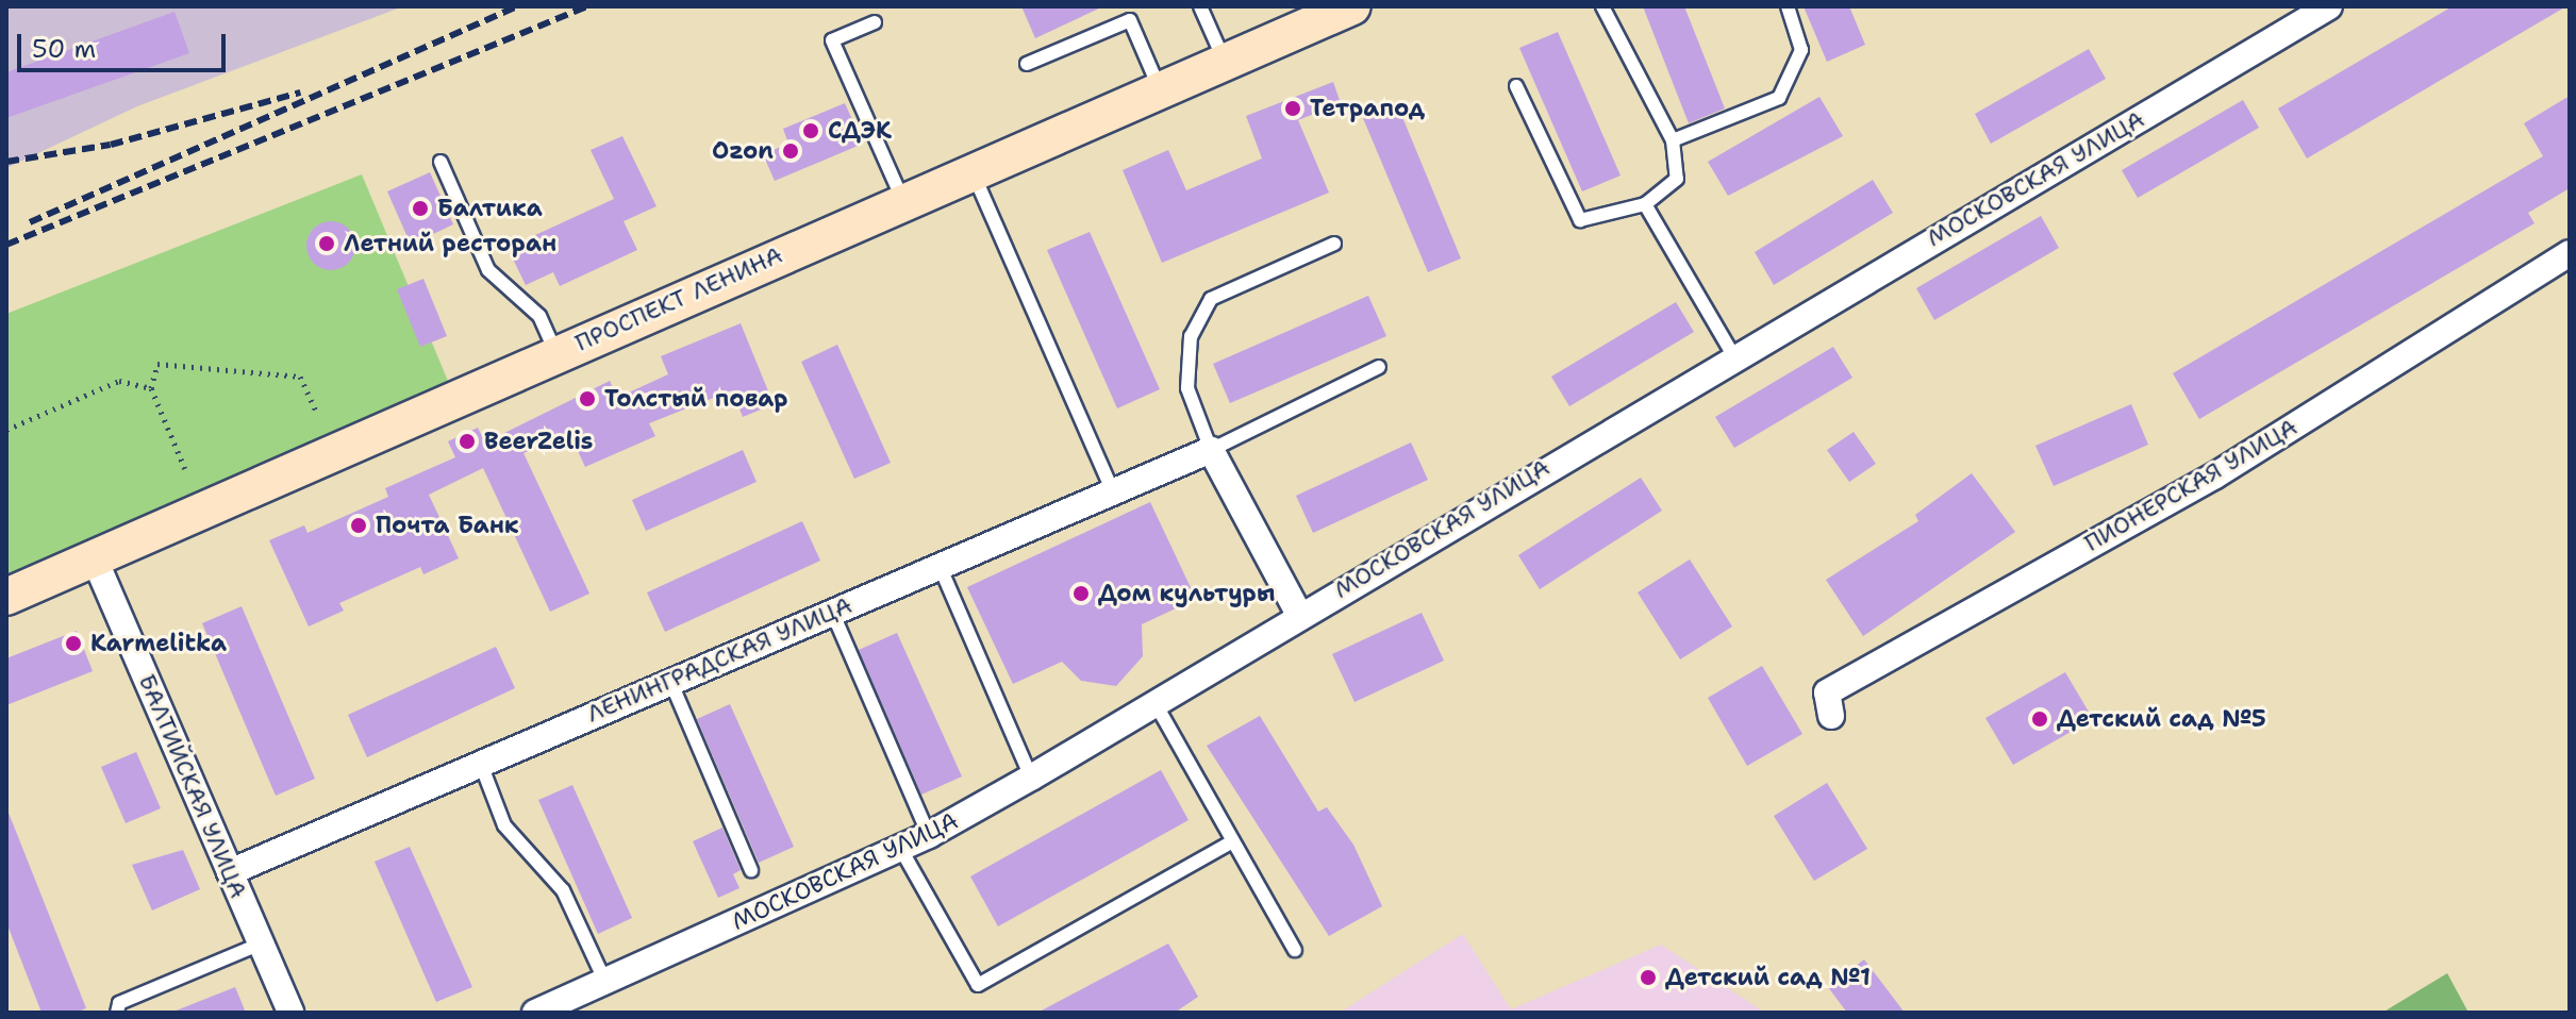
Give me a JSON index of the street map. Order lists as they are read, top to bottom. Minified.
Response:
{"streets":{"main road":["ПРОСПЕКТ ЛЕНИНА"],"street":["МОСКОВСКАЯ УЛИЦА","ПИОНЕРСКАЯ УЛИЦА","ЛЕНИНГРАДСКАЯ УЛИЦА","БАЛТИЙСКАЯ УЛИЦА"]},"crossings":[["ПРОСПЕКТ ЛЕНИНА","БАЛТИЙСКАЯ УЛИЦА"],["ЛЕНИНГРАДСКАЯ УЛИЦА","БАЛТИЙСКАЯ УЛИЦА"]],"places":["Тетрапод","СДЭК","Ozon","Балтика","Летний ресторан","Толстый повар","BeerZelis","Почта Банк","Дом культуры","Karmelitka","Детский сад №5","Детский сад №1"],"scale_bar":"50 m"}
